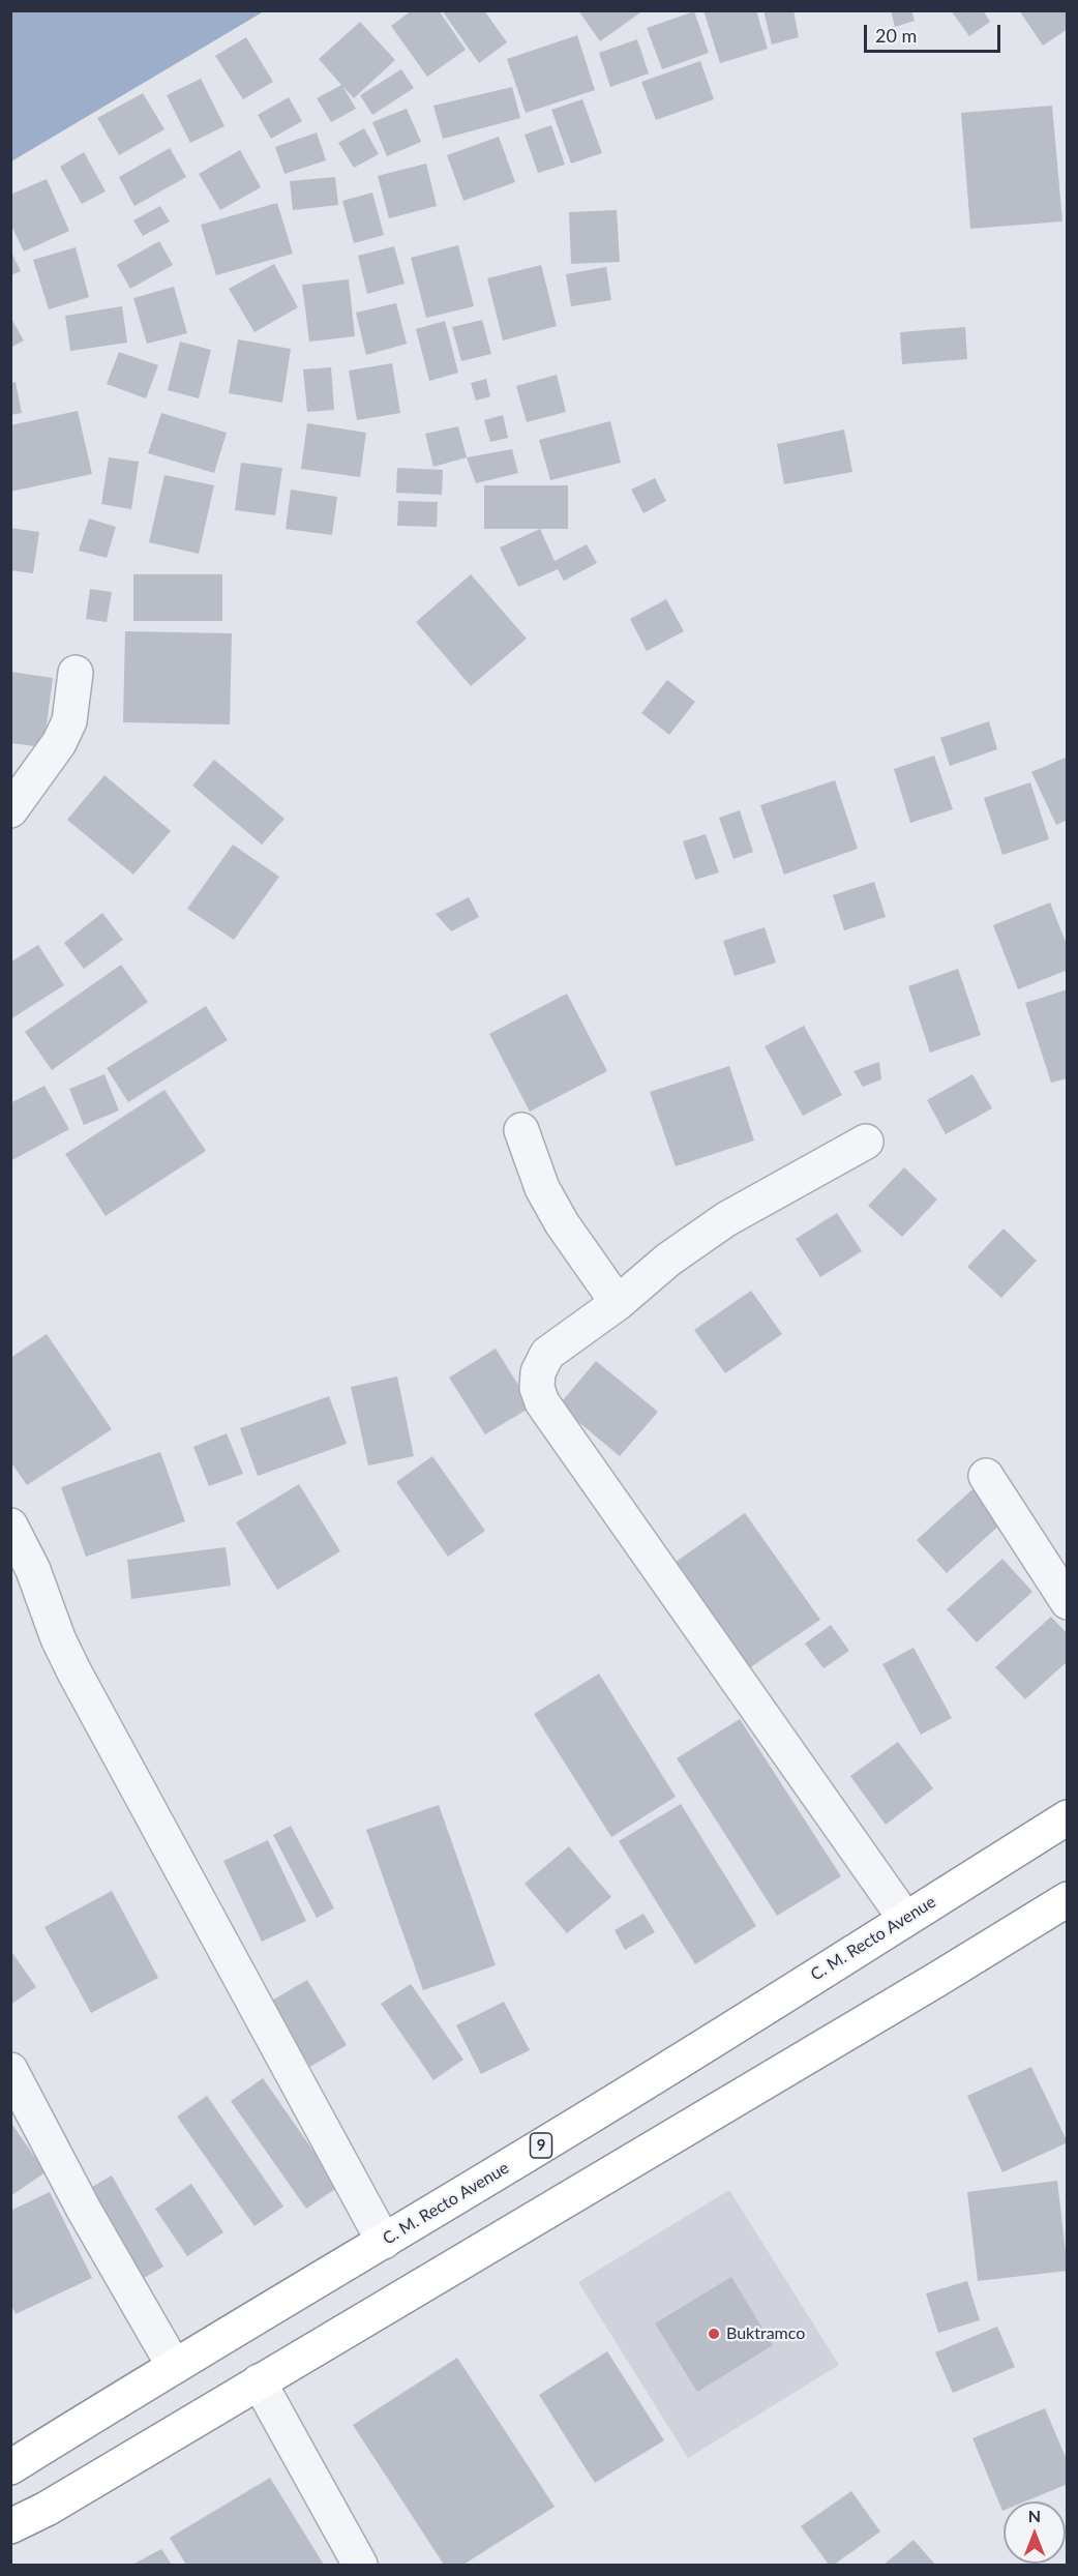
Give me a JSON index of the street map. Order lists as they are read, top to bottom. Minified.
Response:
{"streets":{"highway":["C. M. Recto Avenue","9"]},"places":["Buktramco"],"scale_bar":"20 m","north":"top"}
